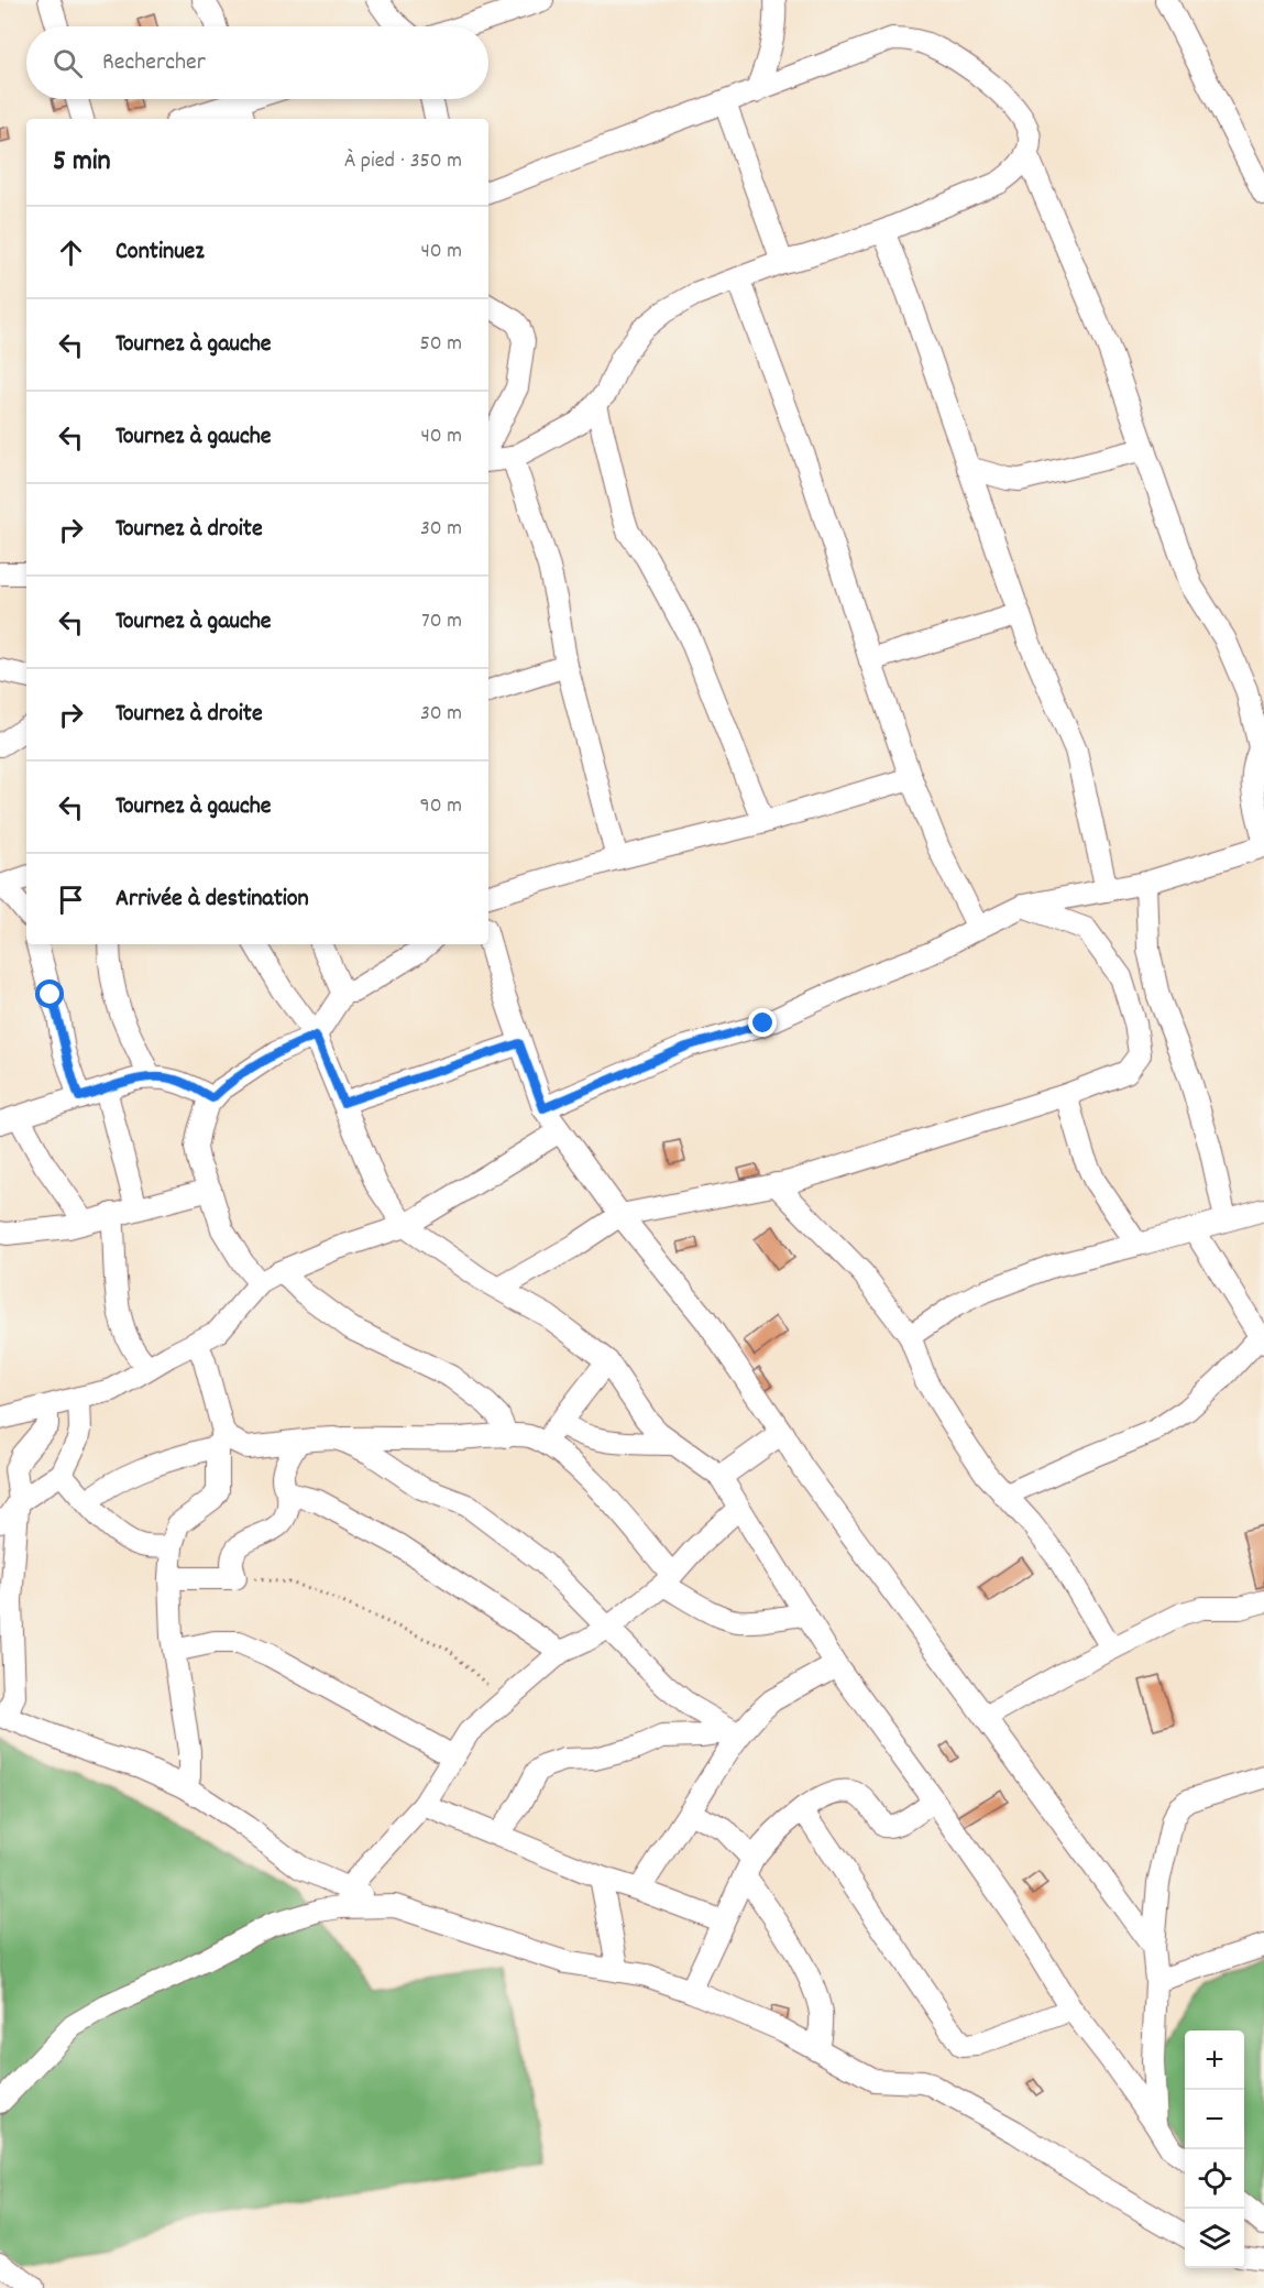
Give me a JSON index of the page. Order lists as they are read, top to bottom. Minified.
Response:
{"page":{"search":"Rechercher","heading":["5 min","À pied · 350 m"],"list":[["Continuez","40 m"],["Tournez à gauche","50 m"],["Tournez à gauche","40 m"],["Tournez à droite","30 m"],["Tournez à gauche","70 m"],["Tournez à droite","30 m"],["Tournez à gauche","90 m"],"Arrivée à destination"],"map_buttons":["+","−"]}}
